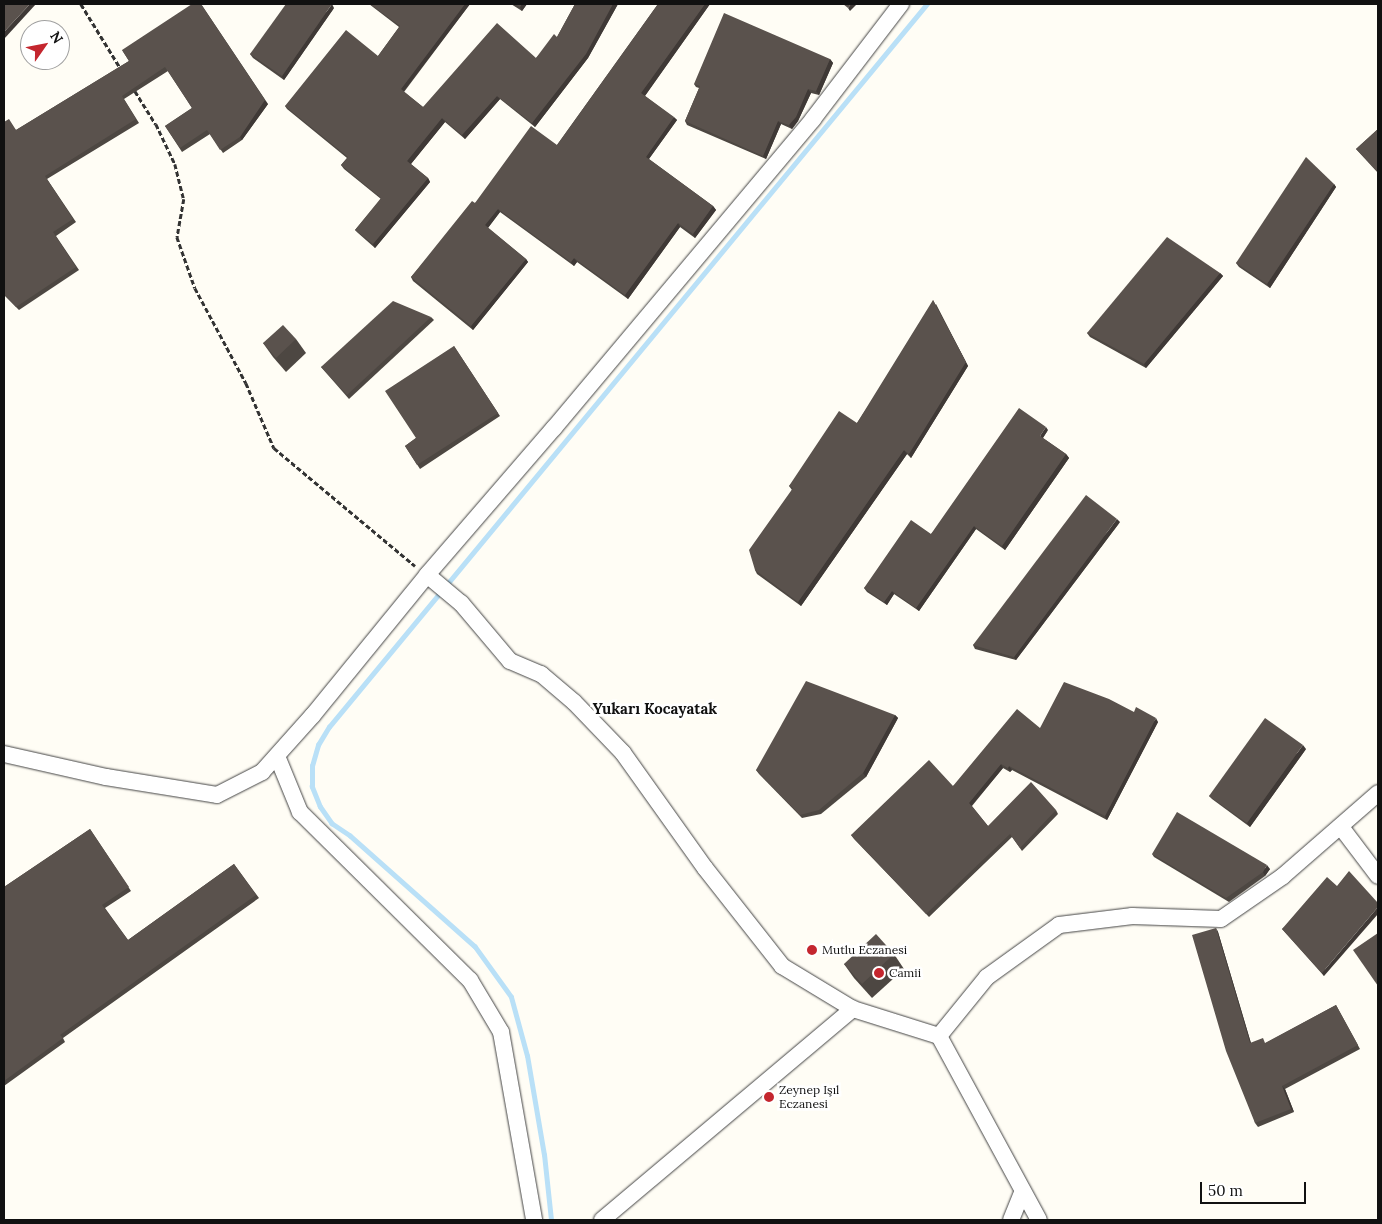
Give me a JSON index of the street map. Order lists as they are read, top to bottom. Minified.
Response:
{"districts":["Yukarı Kocayatak"],"places":["Mutlu Eczanesi","Camii","Zeynep Işıl Eczanesi"],"scale_bar":"50 m","north":"top right"}
